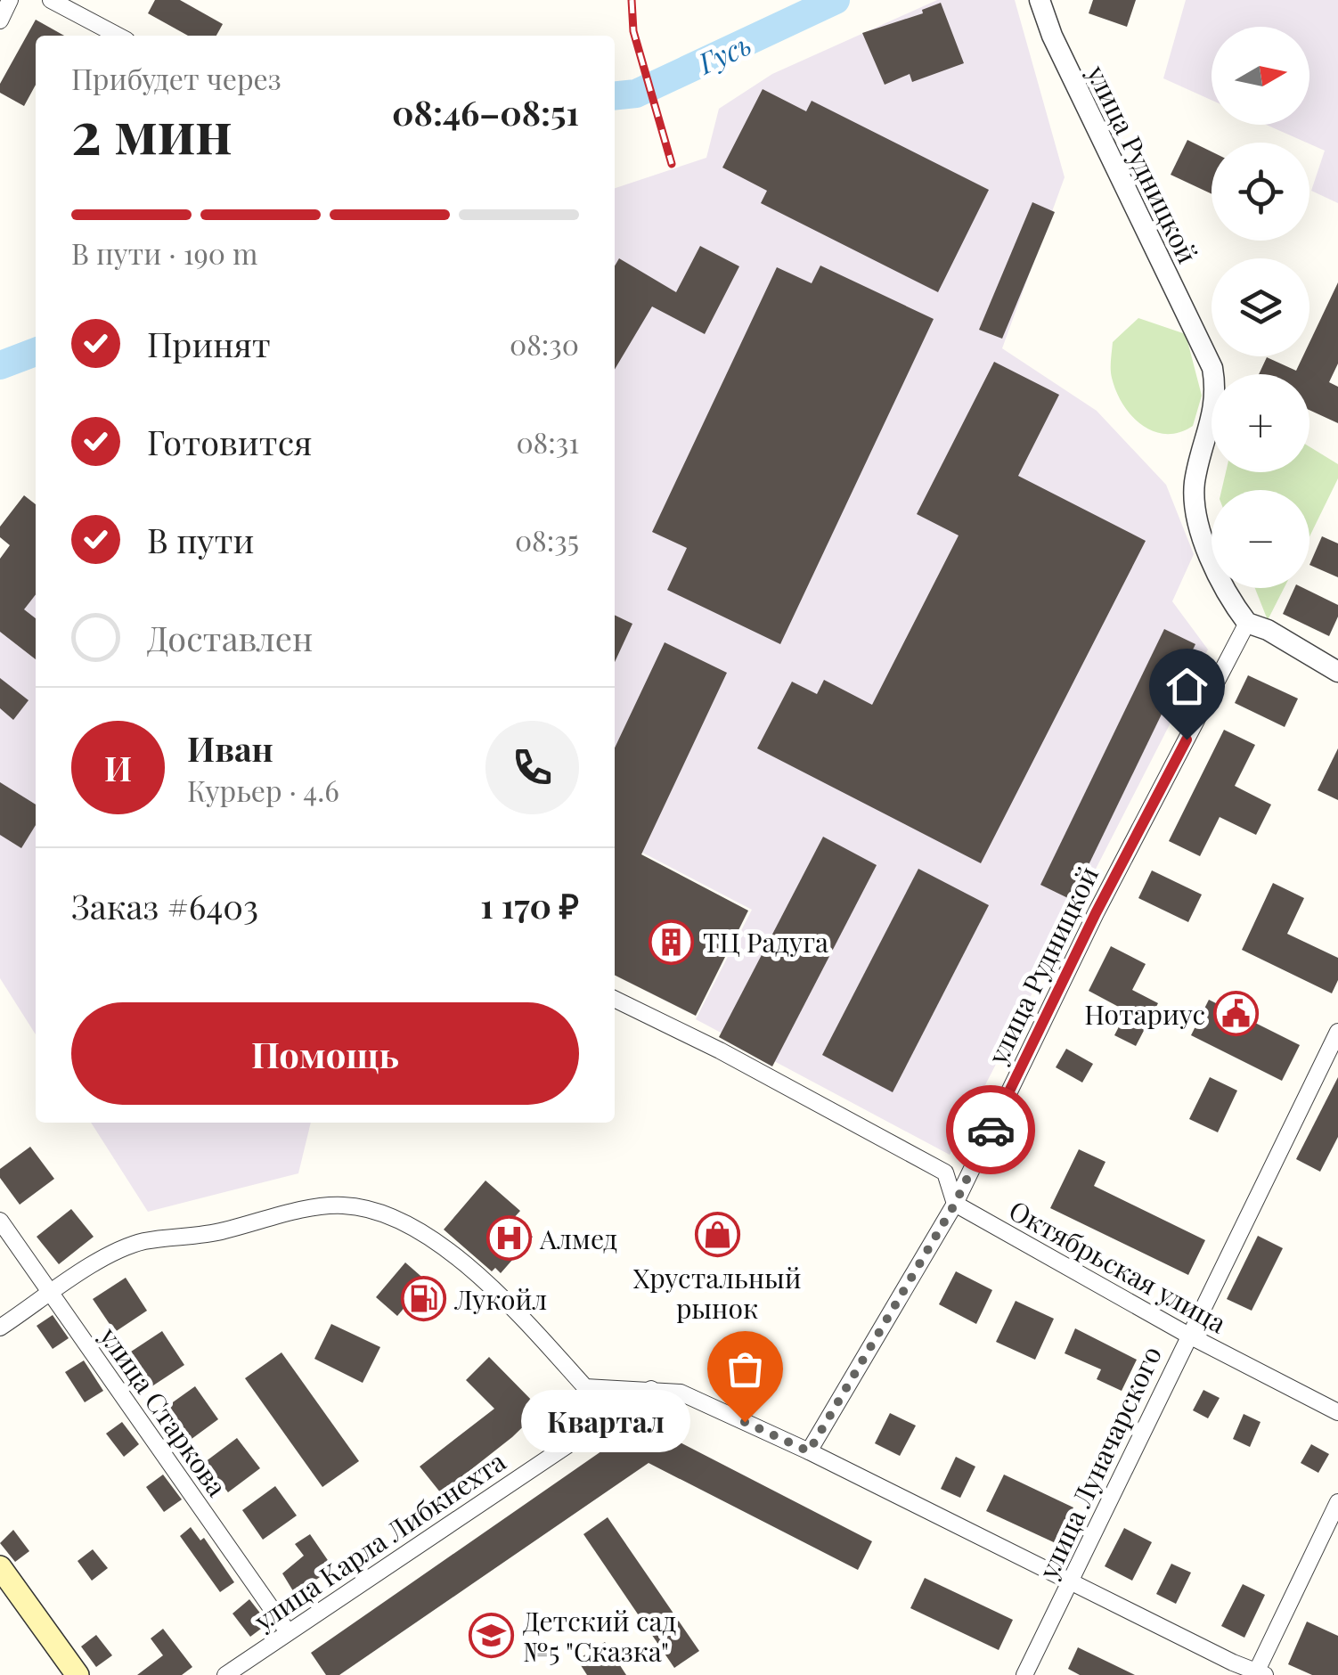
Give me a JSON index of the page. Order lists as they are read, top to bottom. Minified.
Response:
{"streets":{"street":["улица Рудницкой","Октябрьская улица","улица Старкова","улица Луначарского","улица Карла Либкнехта"]},"crossings":[["улица Рудницкой","Октябрьская улица"],["Октябрьская улица","улица Луначарского"],["улица Старкова","улица Карла Либкнехта"]],"water":["Гусь"],"places":{"building":["ТЦ Радуга"],"public building":["Нотариус"],"shop":["Хрустальный рынок"],"hospital":["Алмед"],"fuel station":["Лукойл"],"other":["Квартал"],"school or university":["Детский сад №5 \"Сказка\""]},"north":"right","page":{"map_buttons":["+","−"],"heading":["2 мин","Прибудет через","08:46–08:51"],"panel":["Иван","Курьер · 4.6","Заказ #6403","1 170 ₽"],"bar":"В пути · 190 m","list":[["Принят","08:30"],["Готовится","08:31"],["В пути","08:35"],"Доставлен"],"round":"И","buttons":"Помощь","bubble":"Квартал"}}
